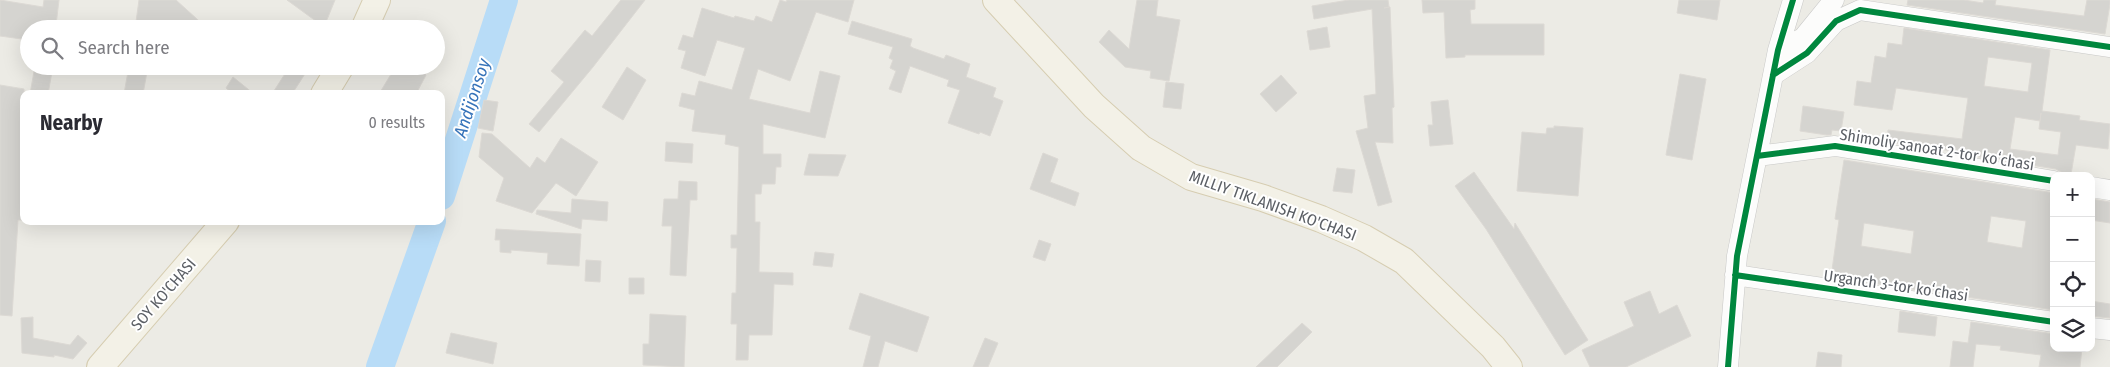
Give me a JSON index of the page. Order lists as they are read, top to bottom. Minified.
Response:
{"streets":{"main road":["MILLIY TIKLANISH KO'CHASI","SOY KO'CHASI"],"street":["Shimoliy sanoat 2-tor koʻchasi","Urganch 3-tor koʻchasi"]},"water":["Andijonsoy"],"page":{"search":"Search here","heading":["Nearby","0 results"],"map_buttons":["+","−"]}}
